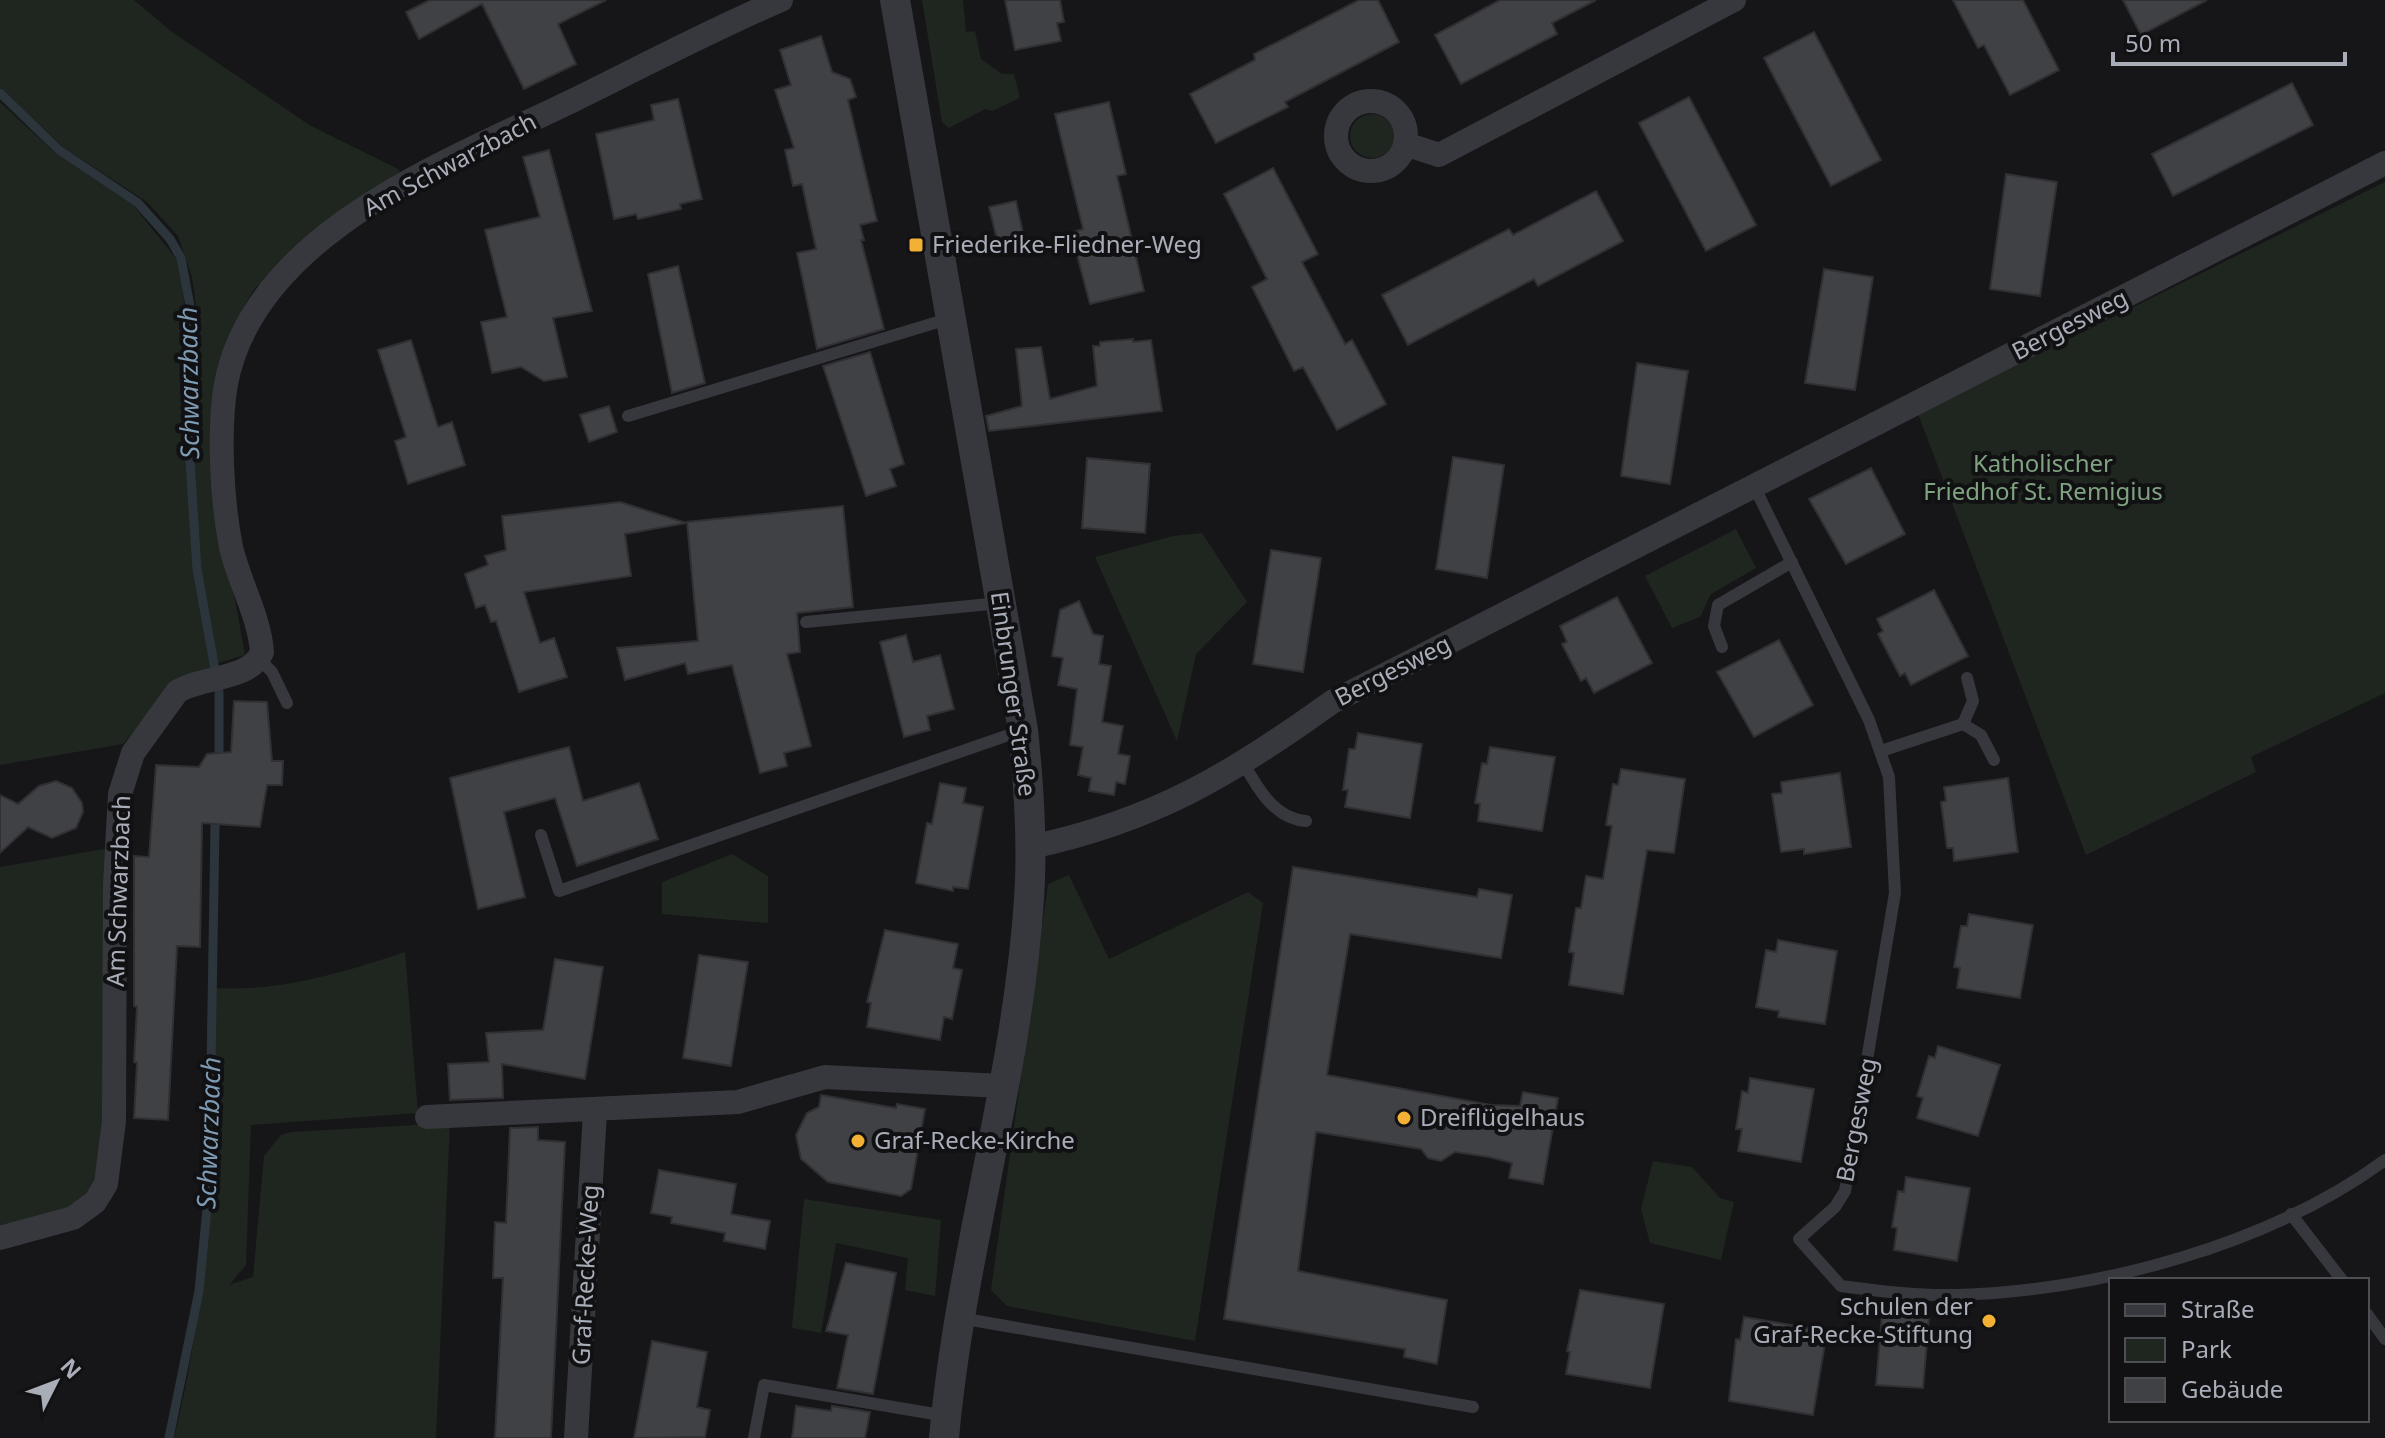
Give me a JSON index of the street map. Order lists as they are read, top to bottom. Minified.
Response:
{"streets":{"street":["Am Schwarzbach","Bergesweg","Einbrunger Straße","Graf-Recke-Weg"]},"crossings":[["Bergesweg","Einbrunger Straße"]],"water":["Schwarzbach"],"parks":["Katholischer Friedhof St. Remigius"],"places":{"transit":["Friederike-Fliedner-Weg"],"other":["Dreiflügelhaus","Graf-Recke-Kirche","Schulen der Graf-Recke-Stiftung"]},"legend":["Straße","Park","Gebäude"],"scale_bar":"50 m","north":"top right"}
